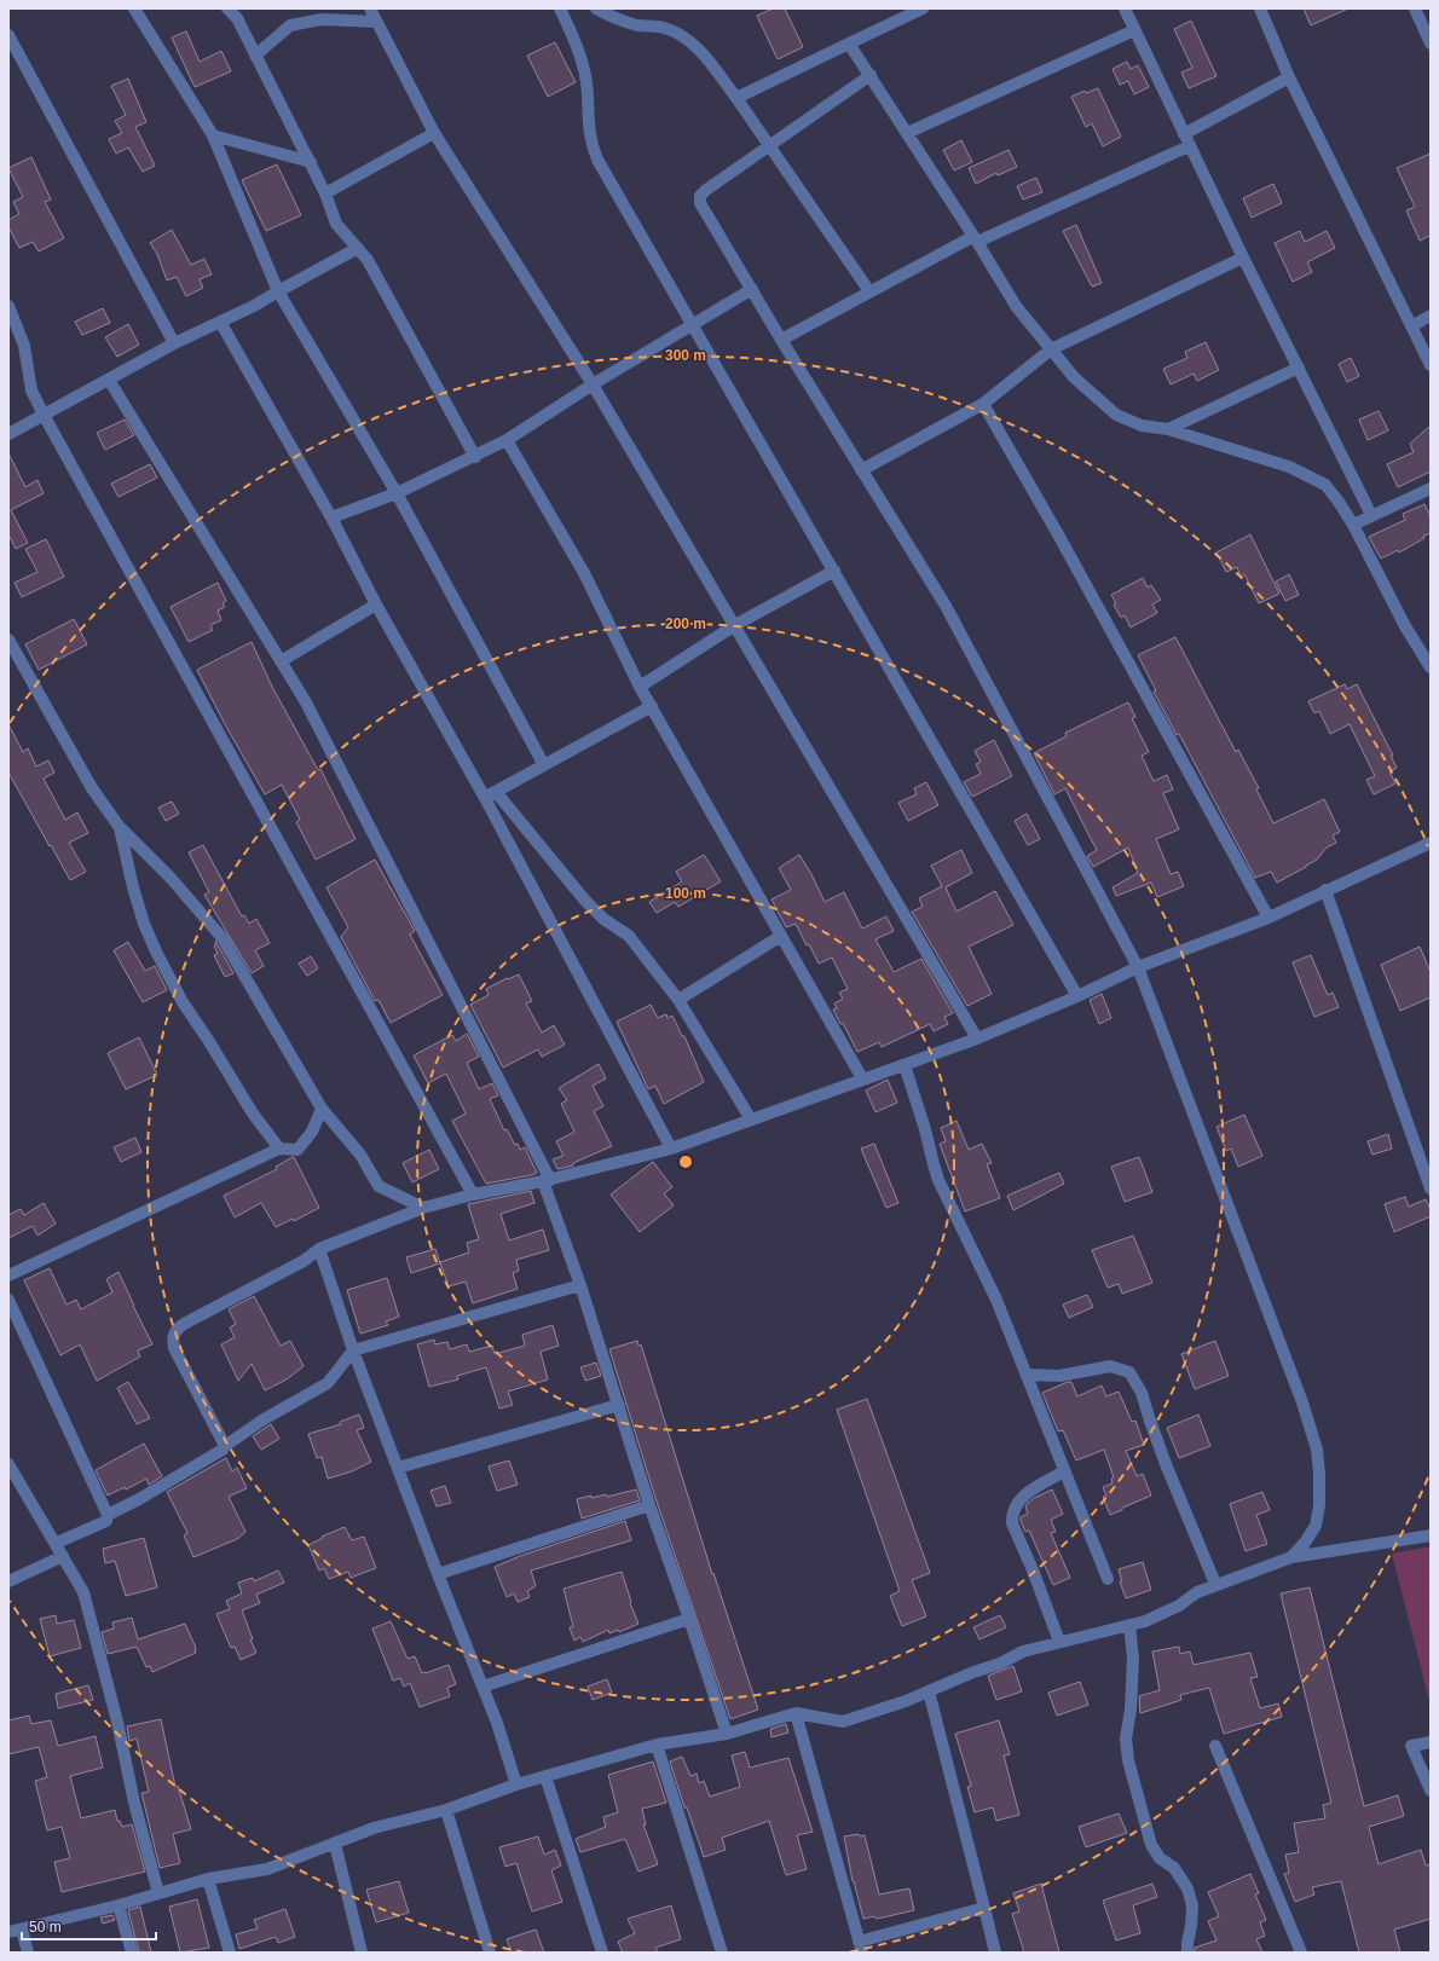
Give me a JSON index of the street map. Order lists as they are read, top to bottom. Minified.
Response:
{"scale_bar":"50 m","rings":["300 m","200 m","100 m"]}
